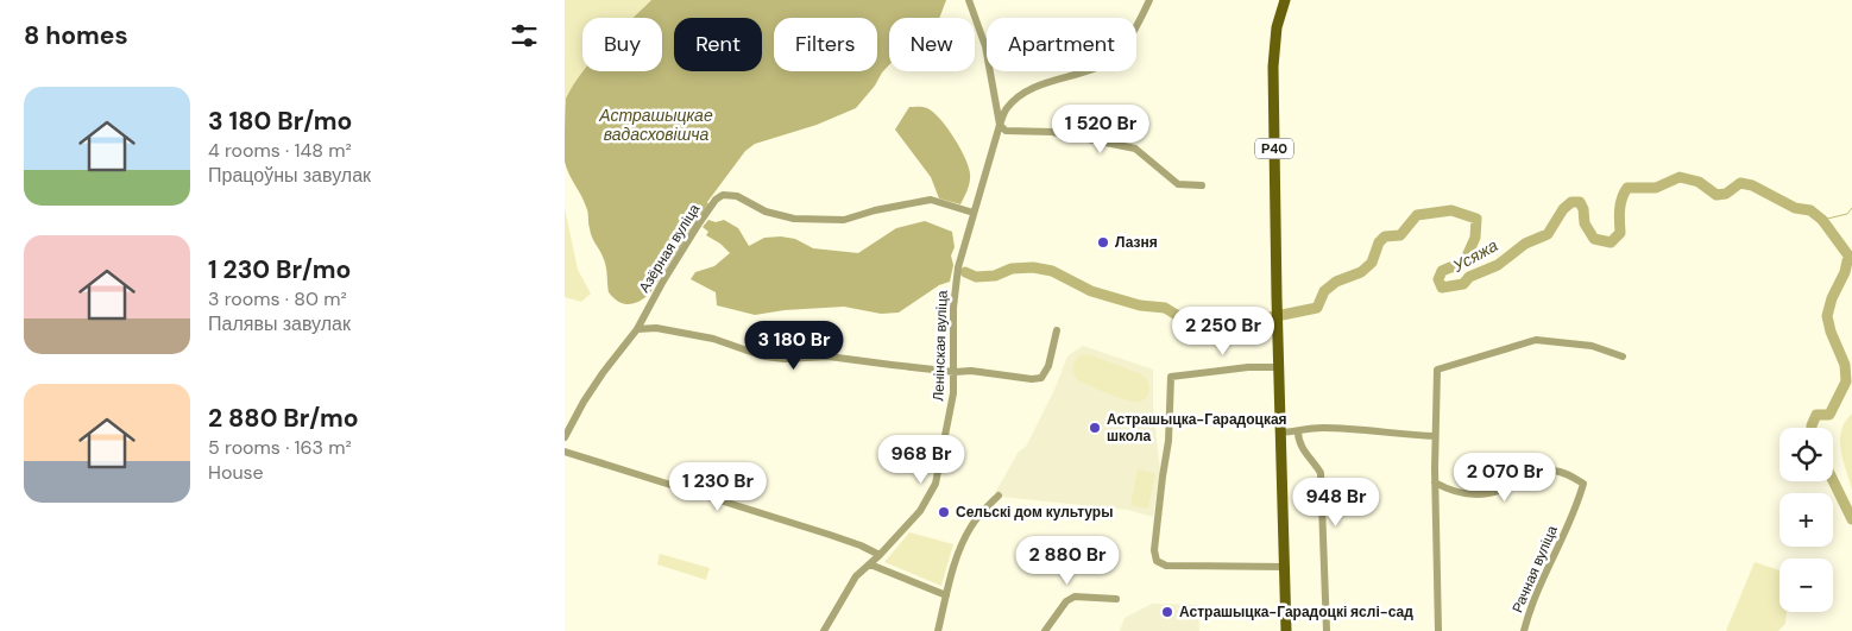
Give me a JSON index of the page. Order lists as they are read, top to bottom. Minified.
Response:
{"streets":{"main road":["Р40"],"street":["Азёрная вуліца","Ленінская вуліца","Рачная вуліца"]},"crossings":[["Азёрная вуліца","Ленінская вуліца"]],"water":["Астрашыцкае вадасховішча","Усяжа"],"places":["Лазня","Астрашыцка-Гарадоцкая школа","Сельскі дом культуры","Астрашыцка-Гарадоцкі яслі-сад"],"page":{"heading":"8 homes","chip":["Buy","Rent","Filters","New","Apartment"],"list":[{"name":"3 180 Br/mo","note":"4 rooms · 148 m² · Працоўны завулак"},{"name":"1 230 Br/mo","note":"3 rooms · 80 m² · Палявы завулак"},{"name":"2 880 Br/mo","note":"5 rooms · 163 m² · House"}],"price":["1 520 Br","2 250 Br","3 180 Br","968 Br","2 070 Br","1 230 Br","948 Br","2 880 Br"],"map_buttons":["+","−"]}}
